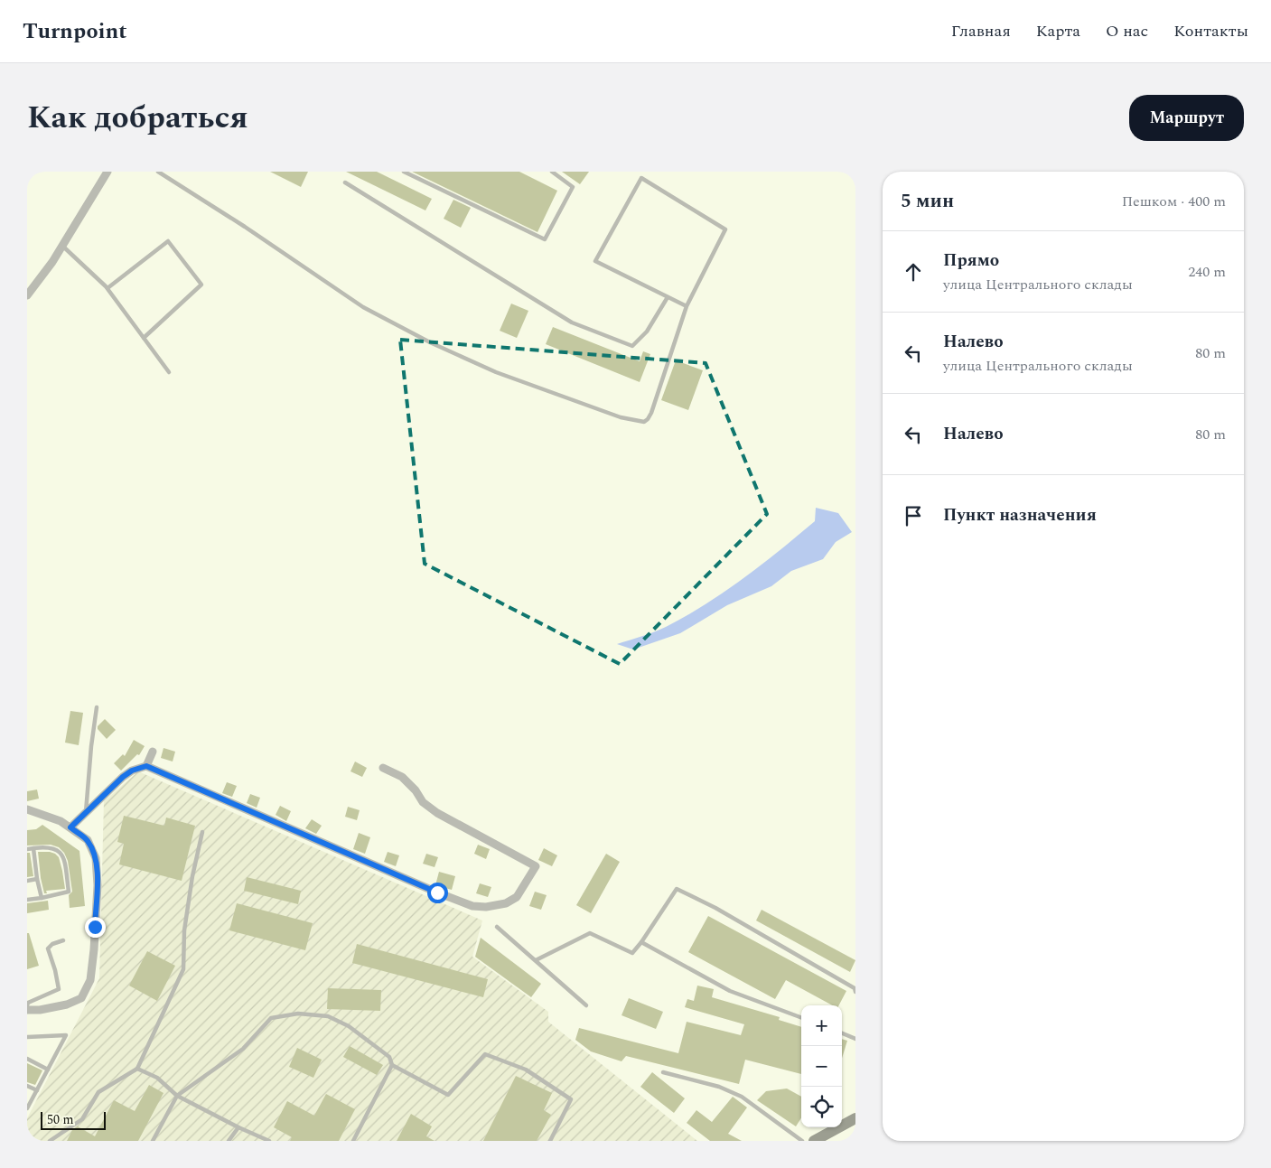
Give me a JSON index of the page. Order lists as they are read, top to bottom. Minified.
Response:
{"scale_bar":"50 m","page":{"header":"Turnpoint","nav":["Главная","Карта","О нас","Контакты"],"title":"Как добраться","buttons":"Маршрут","heading":["5 мин","Пешком · 400 m"],"list":[["Прямо","улица Центрального склады","240 m"],["Налево","улица Центрального склады","80 m"],["Налево","80 m"],"Пункт назначения"],"map_buttons":["+","−"],"scale":"50 m"}}
